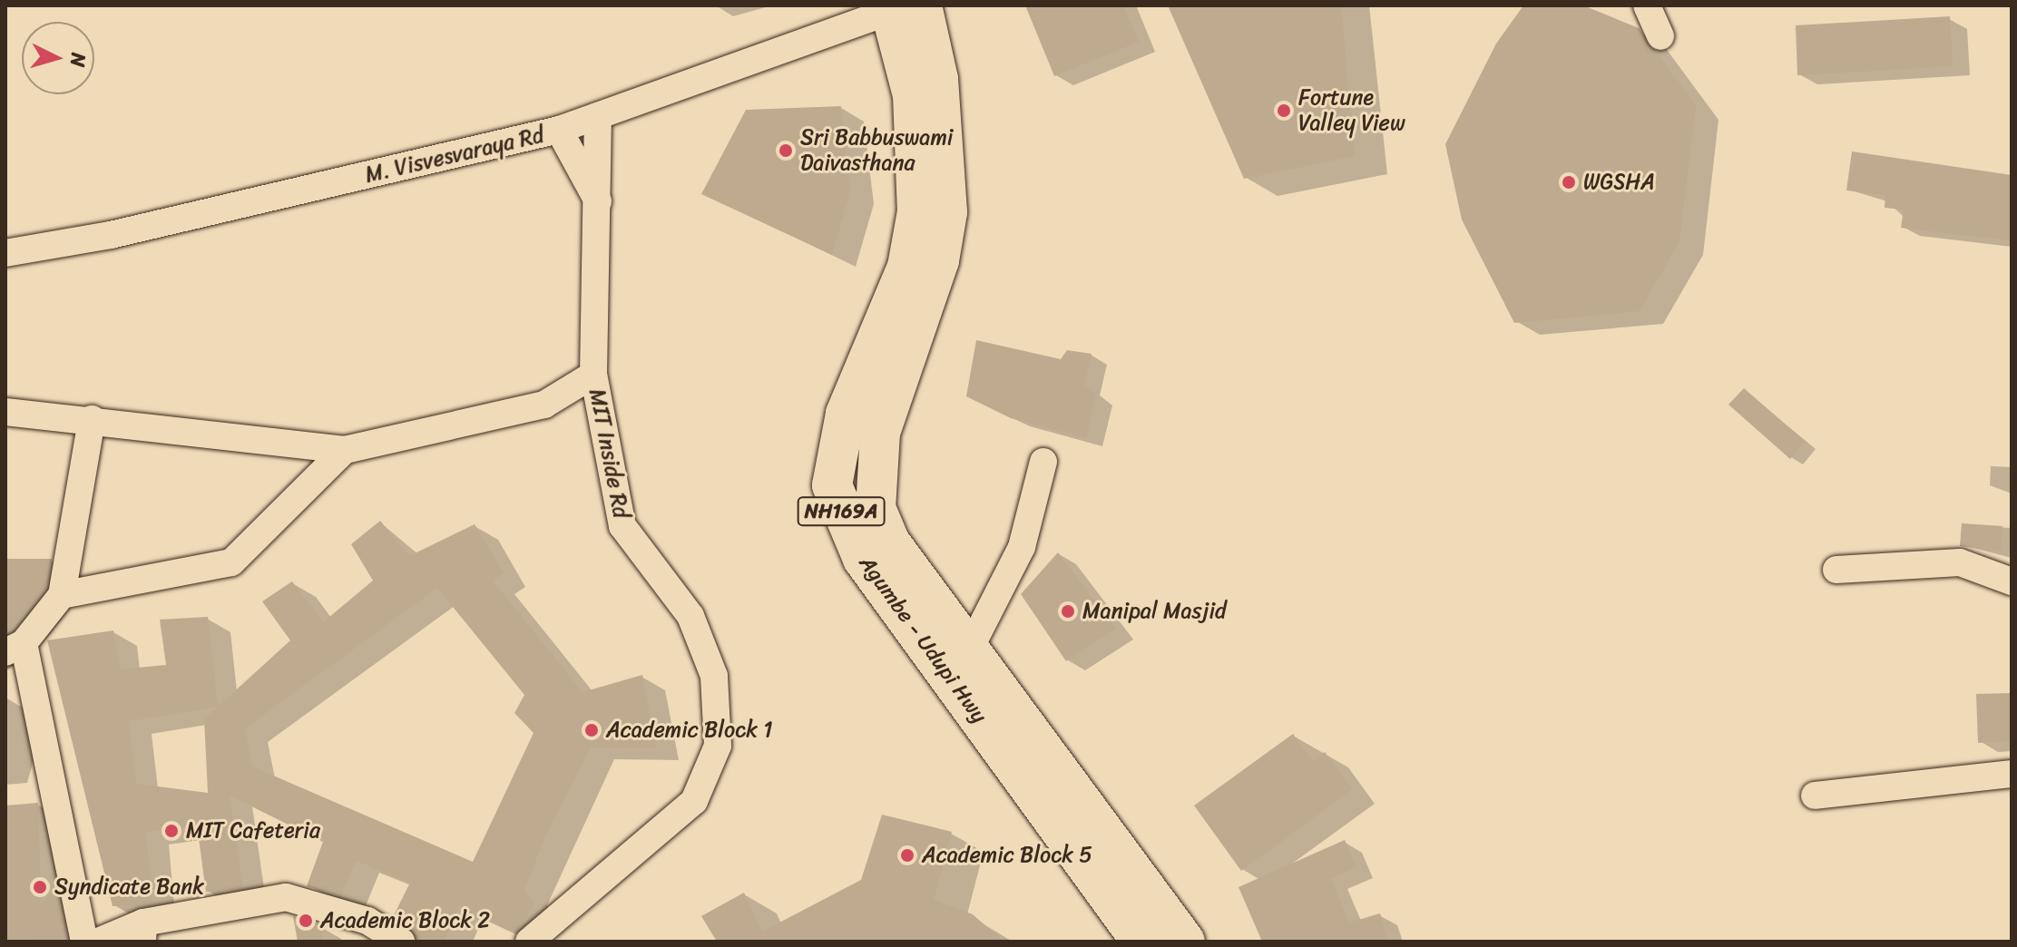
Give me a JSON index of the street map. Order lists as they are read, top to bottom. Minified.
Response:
{"streets":{"highway":["NH169A","Agumbe - Udupi Hwy"],"street":["M. Visvesvaraya Rd","MIT Inside Rd"]},"crossings":[["M. Visvesvaraya Rd","MIT Inside Rd"],["M. Visvesvaraya Rd","Agumbe - Udupi Hwy"]],"places":["Fortune Valley View","Sri Babbuswami Daivasthana","WGSHA","Manipal Masjid","Academic Block 1","MIT Cafeteria","Academic Block 5","Syndicate Bank","Academic Block 2"],"north":"right"}
